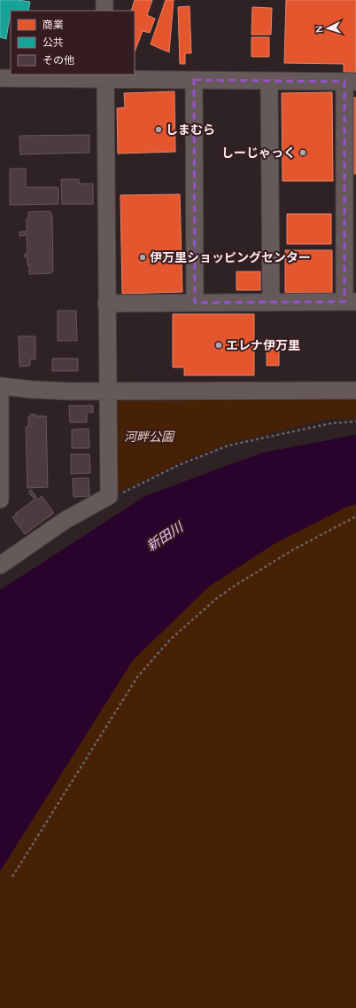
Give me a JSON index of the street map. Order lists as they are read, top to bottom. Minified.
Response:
{"water":["新田川"],"parks":["河畔公園"],"places":["しまむら","しーじゃっく","伊万里ショッピングセンター","エレナ伊万里"],"legend":["商業","公共","その他"],"north":"left"}
